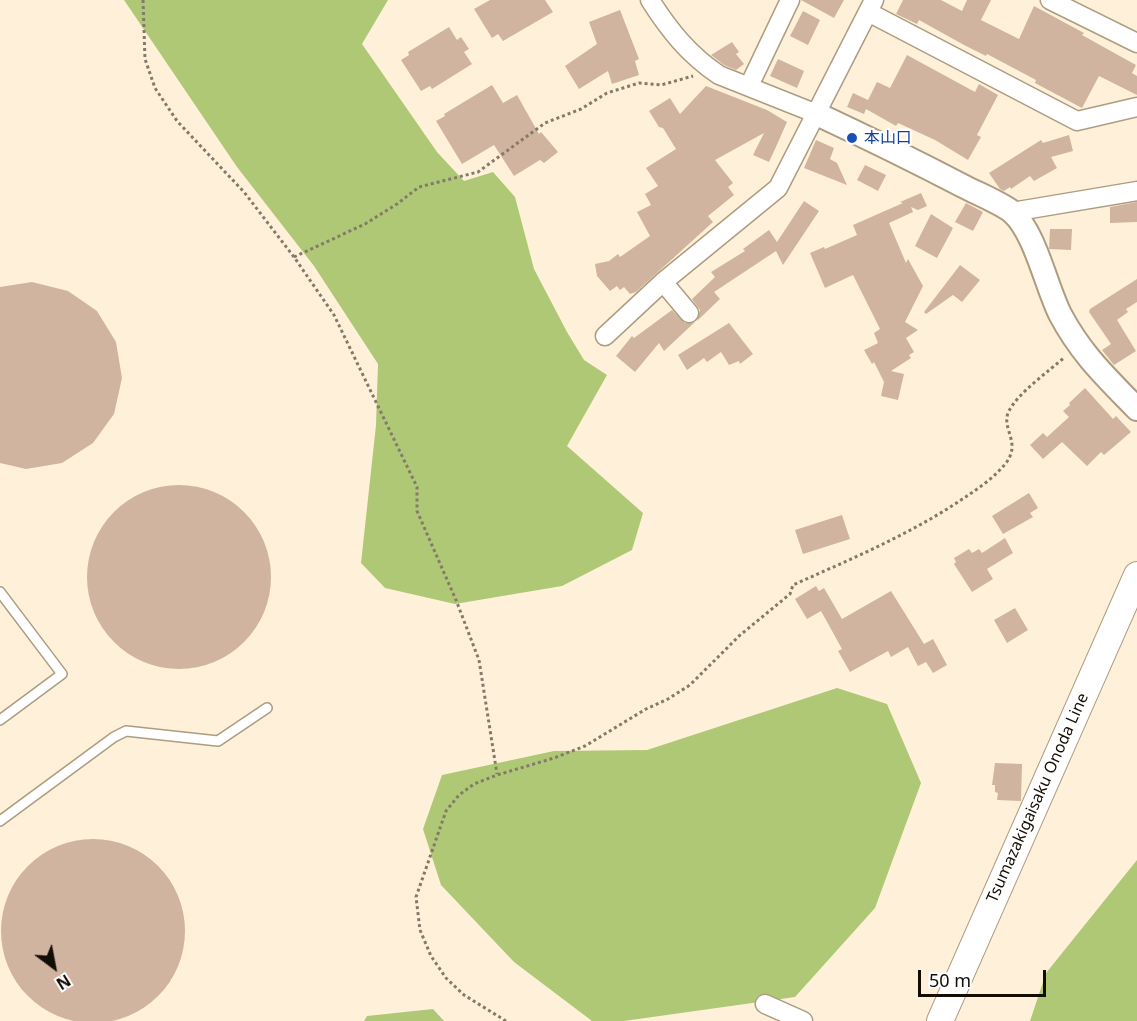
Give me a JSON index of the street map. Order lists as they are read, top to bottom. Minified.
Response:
{"streets":{"main road":["Tsumazakigaisaku Onoda Line"]},"places":["本山口"],"scale_bar":"50 m","north":"bottom right"}
